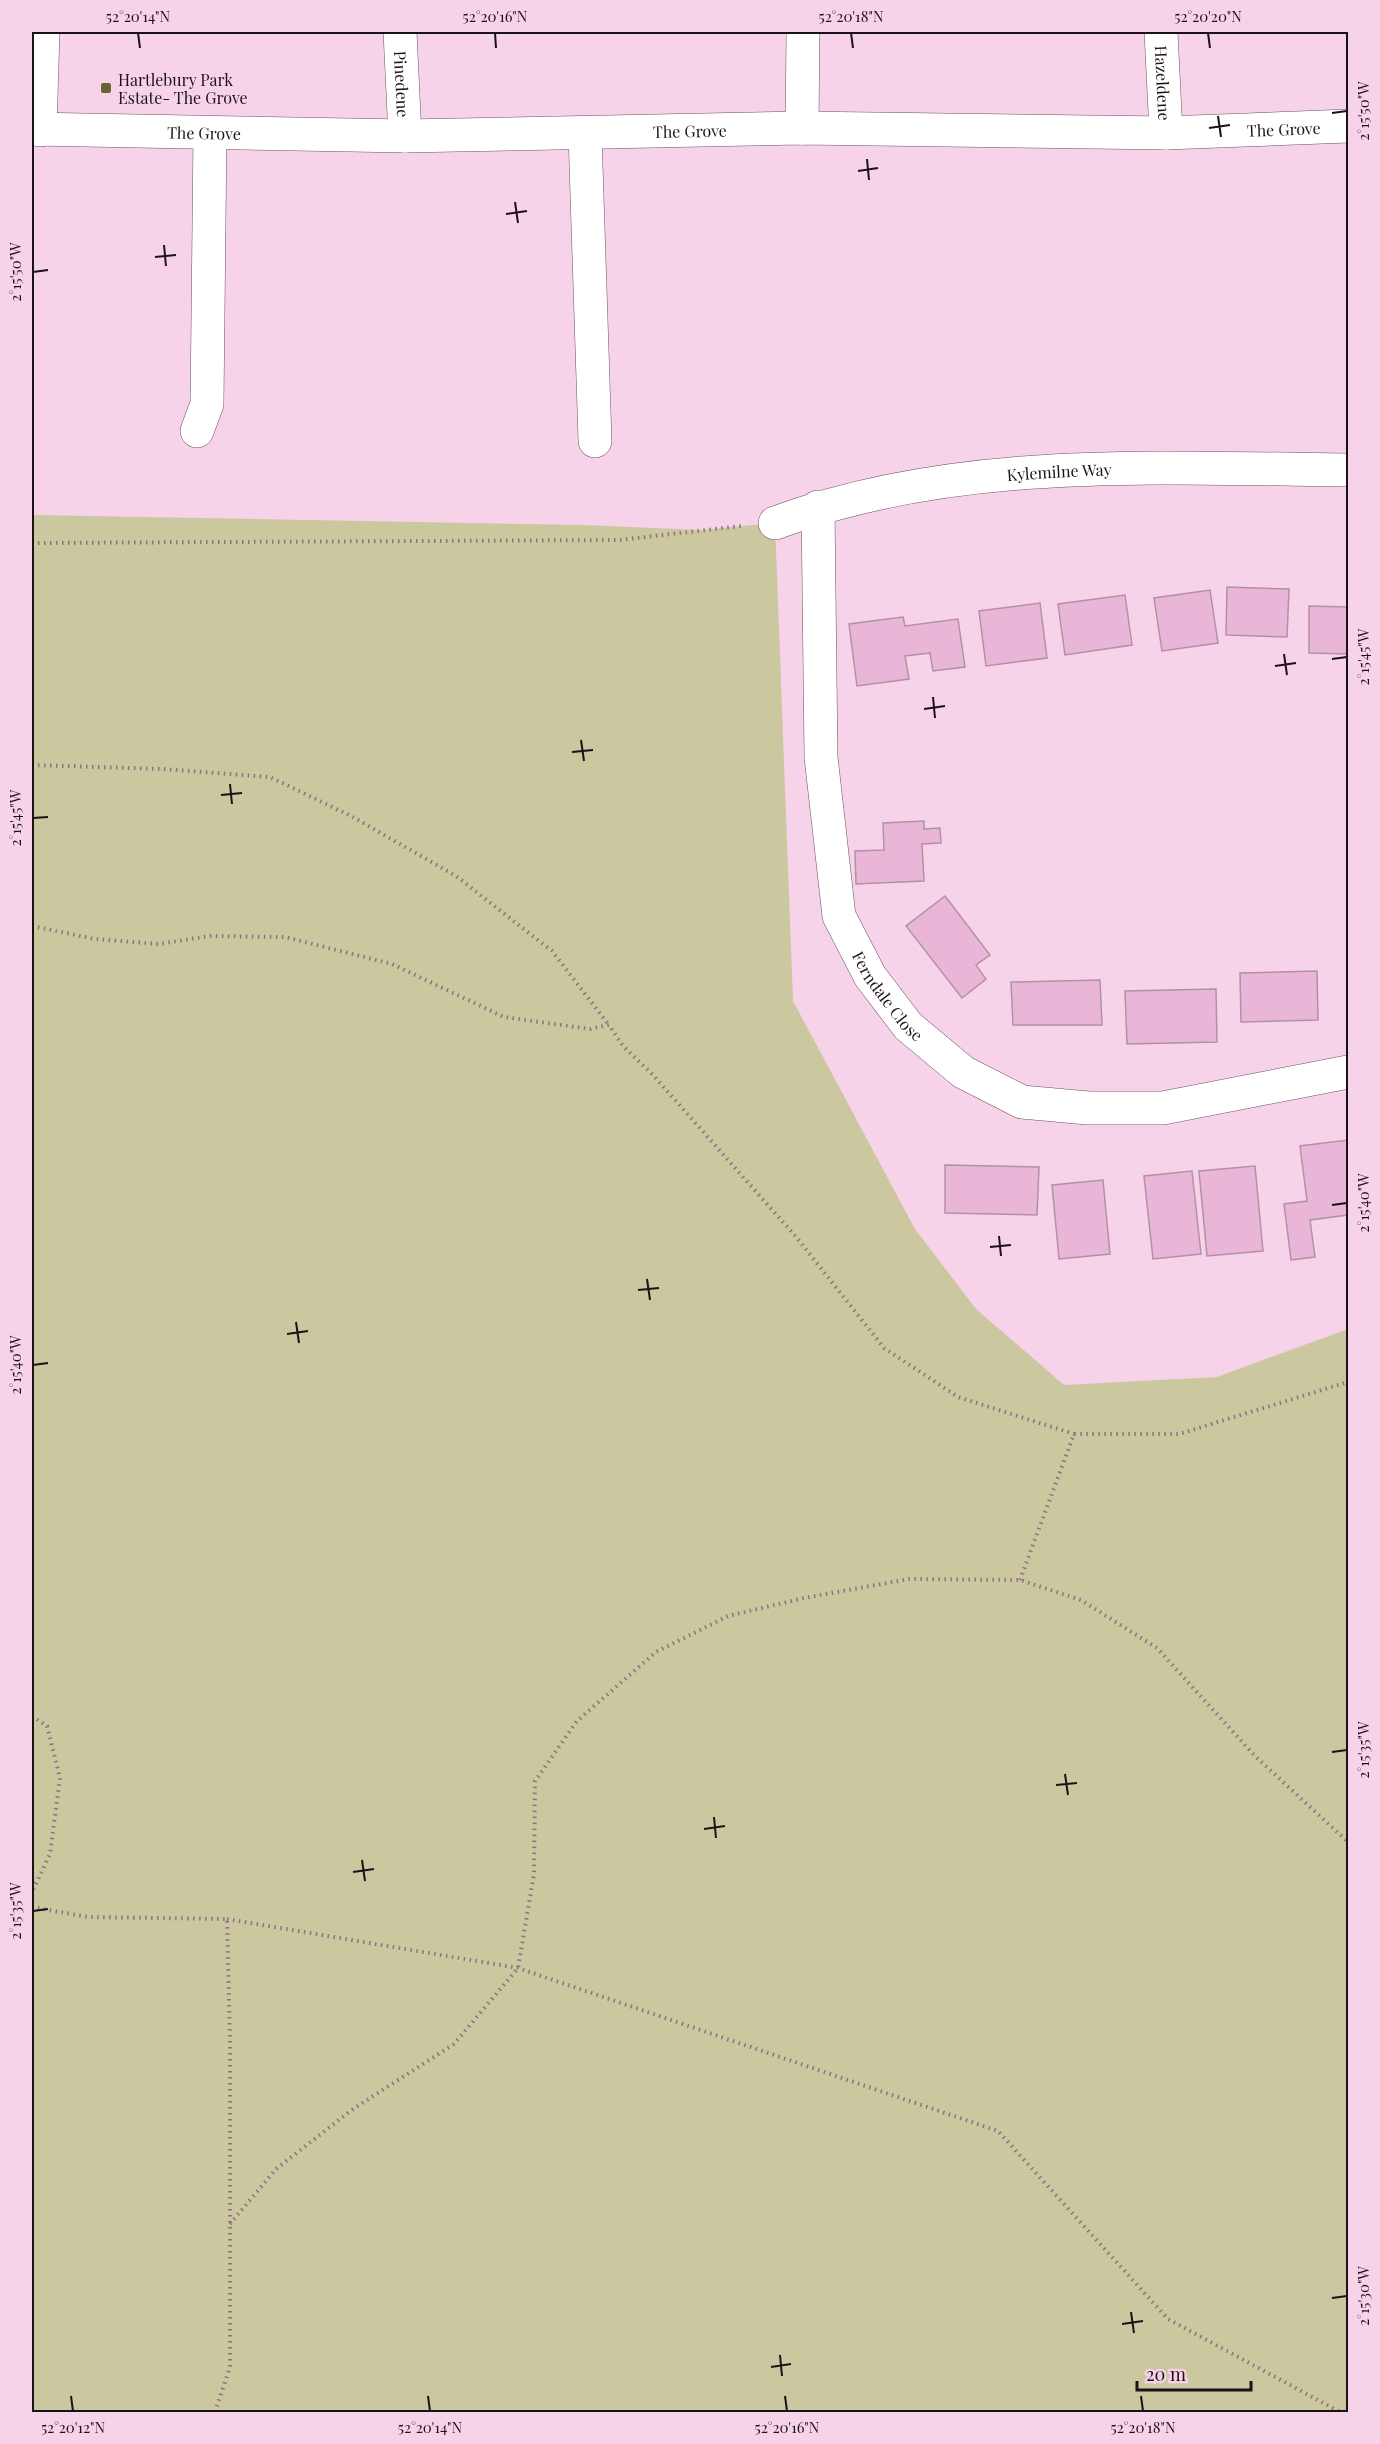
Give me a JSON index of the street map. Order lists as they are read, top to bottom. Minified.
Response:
{"streets":{"street":["Hazeldene","Pinedene","The Grove","Kylemilne Way","Ferndale Close"]},"crossings":[["Hazeldene","The Grove"],["Pinedene","The Grove"],["Kylemilne Way","Ferndale Close"]],"places":{"transit":["Hartlebury Park Estate- The Grove"]},"scale_bar":"20 m","coordinates":["52°20'14\"N","52°20'16\"N","52°20'18\"N","52°20'20\"N","2°15'50\"W","2°15'45\"W","2°15'40\"W","2°15'35\"W","2°15'30\"W","52°20'12\"N"]}
